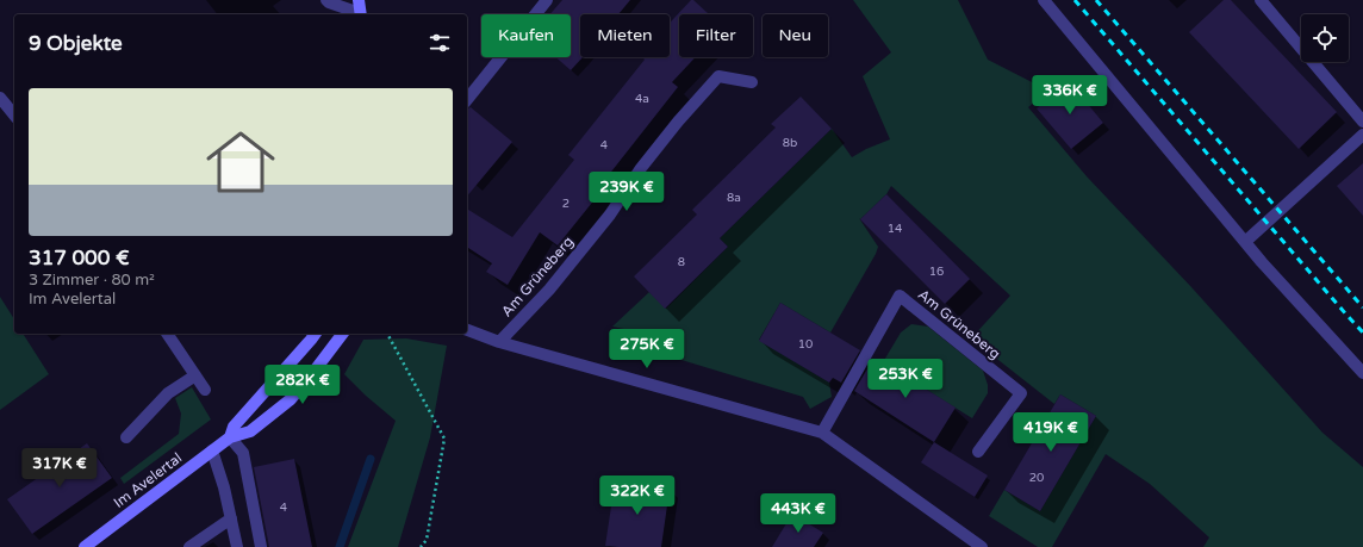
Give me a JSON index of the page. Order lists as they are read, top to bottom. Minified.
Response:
{"streets":{"main road":["Im Avelertal"],"street":["Am Grüneberg"]},"house_numbers":["4a","8b","4","8a","2","14","8","16","10","20","4"],"page":{"chip":["Kaufen","Mieten","Filter","Neu"],"heading":"9 Objekte","list":[{"name":"317 000 €","note":"3 Zimmer · 80 m² · Im Avelertal"}],"price":["336K €","239K €","275K €","253K €","282K €","419K €","317K €","322K €","443K €"]}}
